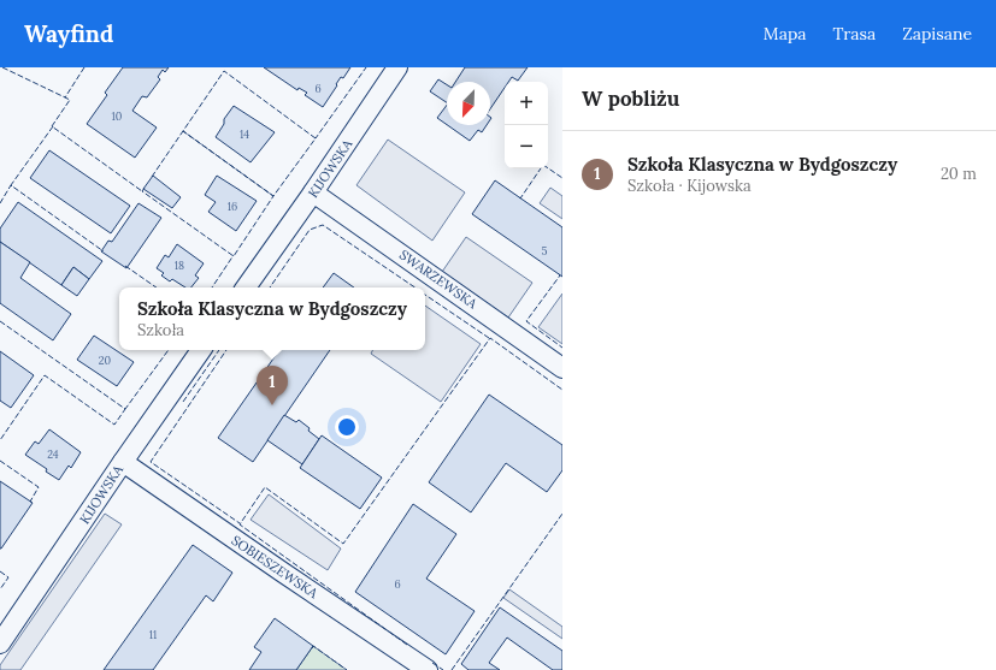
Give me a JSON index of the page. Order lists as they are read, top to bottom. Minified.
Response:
{"streets":{"street":["KIJOWSKA","SWARZEWSKA","SOBIESZEWSKA"]},"crossings":[["KIJOWSKA","SWARZEWSKA"],["KIJOWSKA","SOBIESZEWSKA"]],"house_numbers":["6","10","14","16","5","18","20","24","6","11"],"north":"bottom left","page":{"header":"Wayfind","nav":["Mapa","Trasa","Zapisane"],"heading":"W pobliżu","map_buttons":["+","−"],"list":[{"mark":"1","name":"Szkoła Klasyczna w Bydgoszczy","note":"Szkoła · Kijowska","value":"20 m"}],"popup":["Szkoła Klasyczna w Bydgoszczy","Szkoła"],"pins":"1"}}
